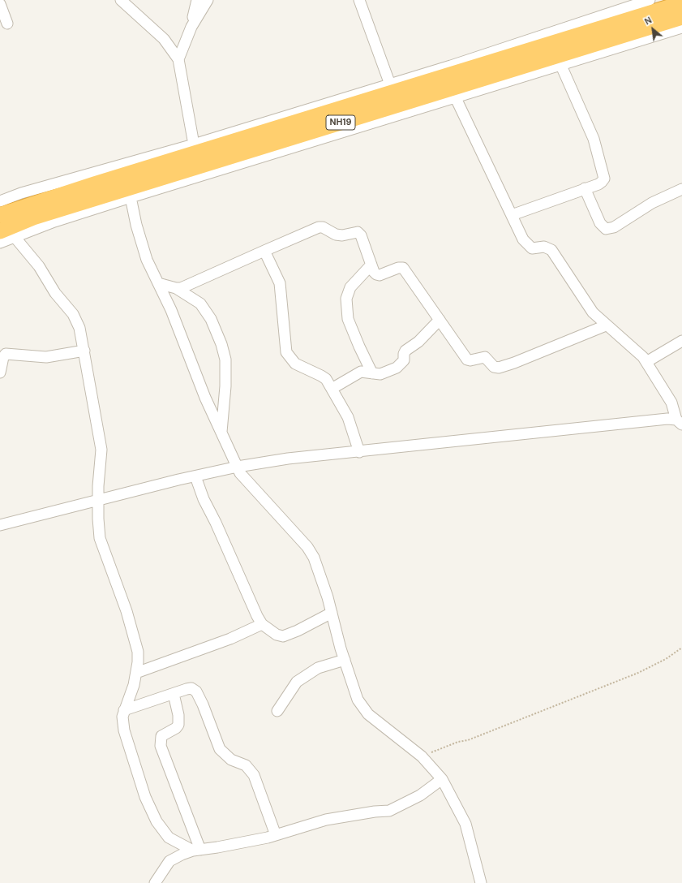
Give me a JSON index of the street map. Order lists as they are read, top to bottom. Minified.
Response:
{"streets":{"highway":["NH19"]},"north":"top left"}
